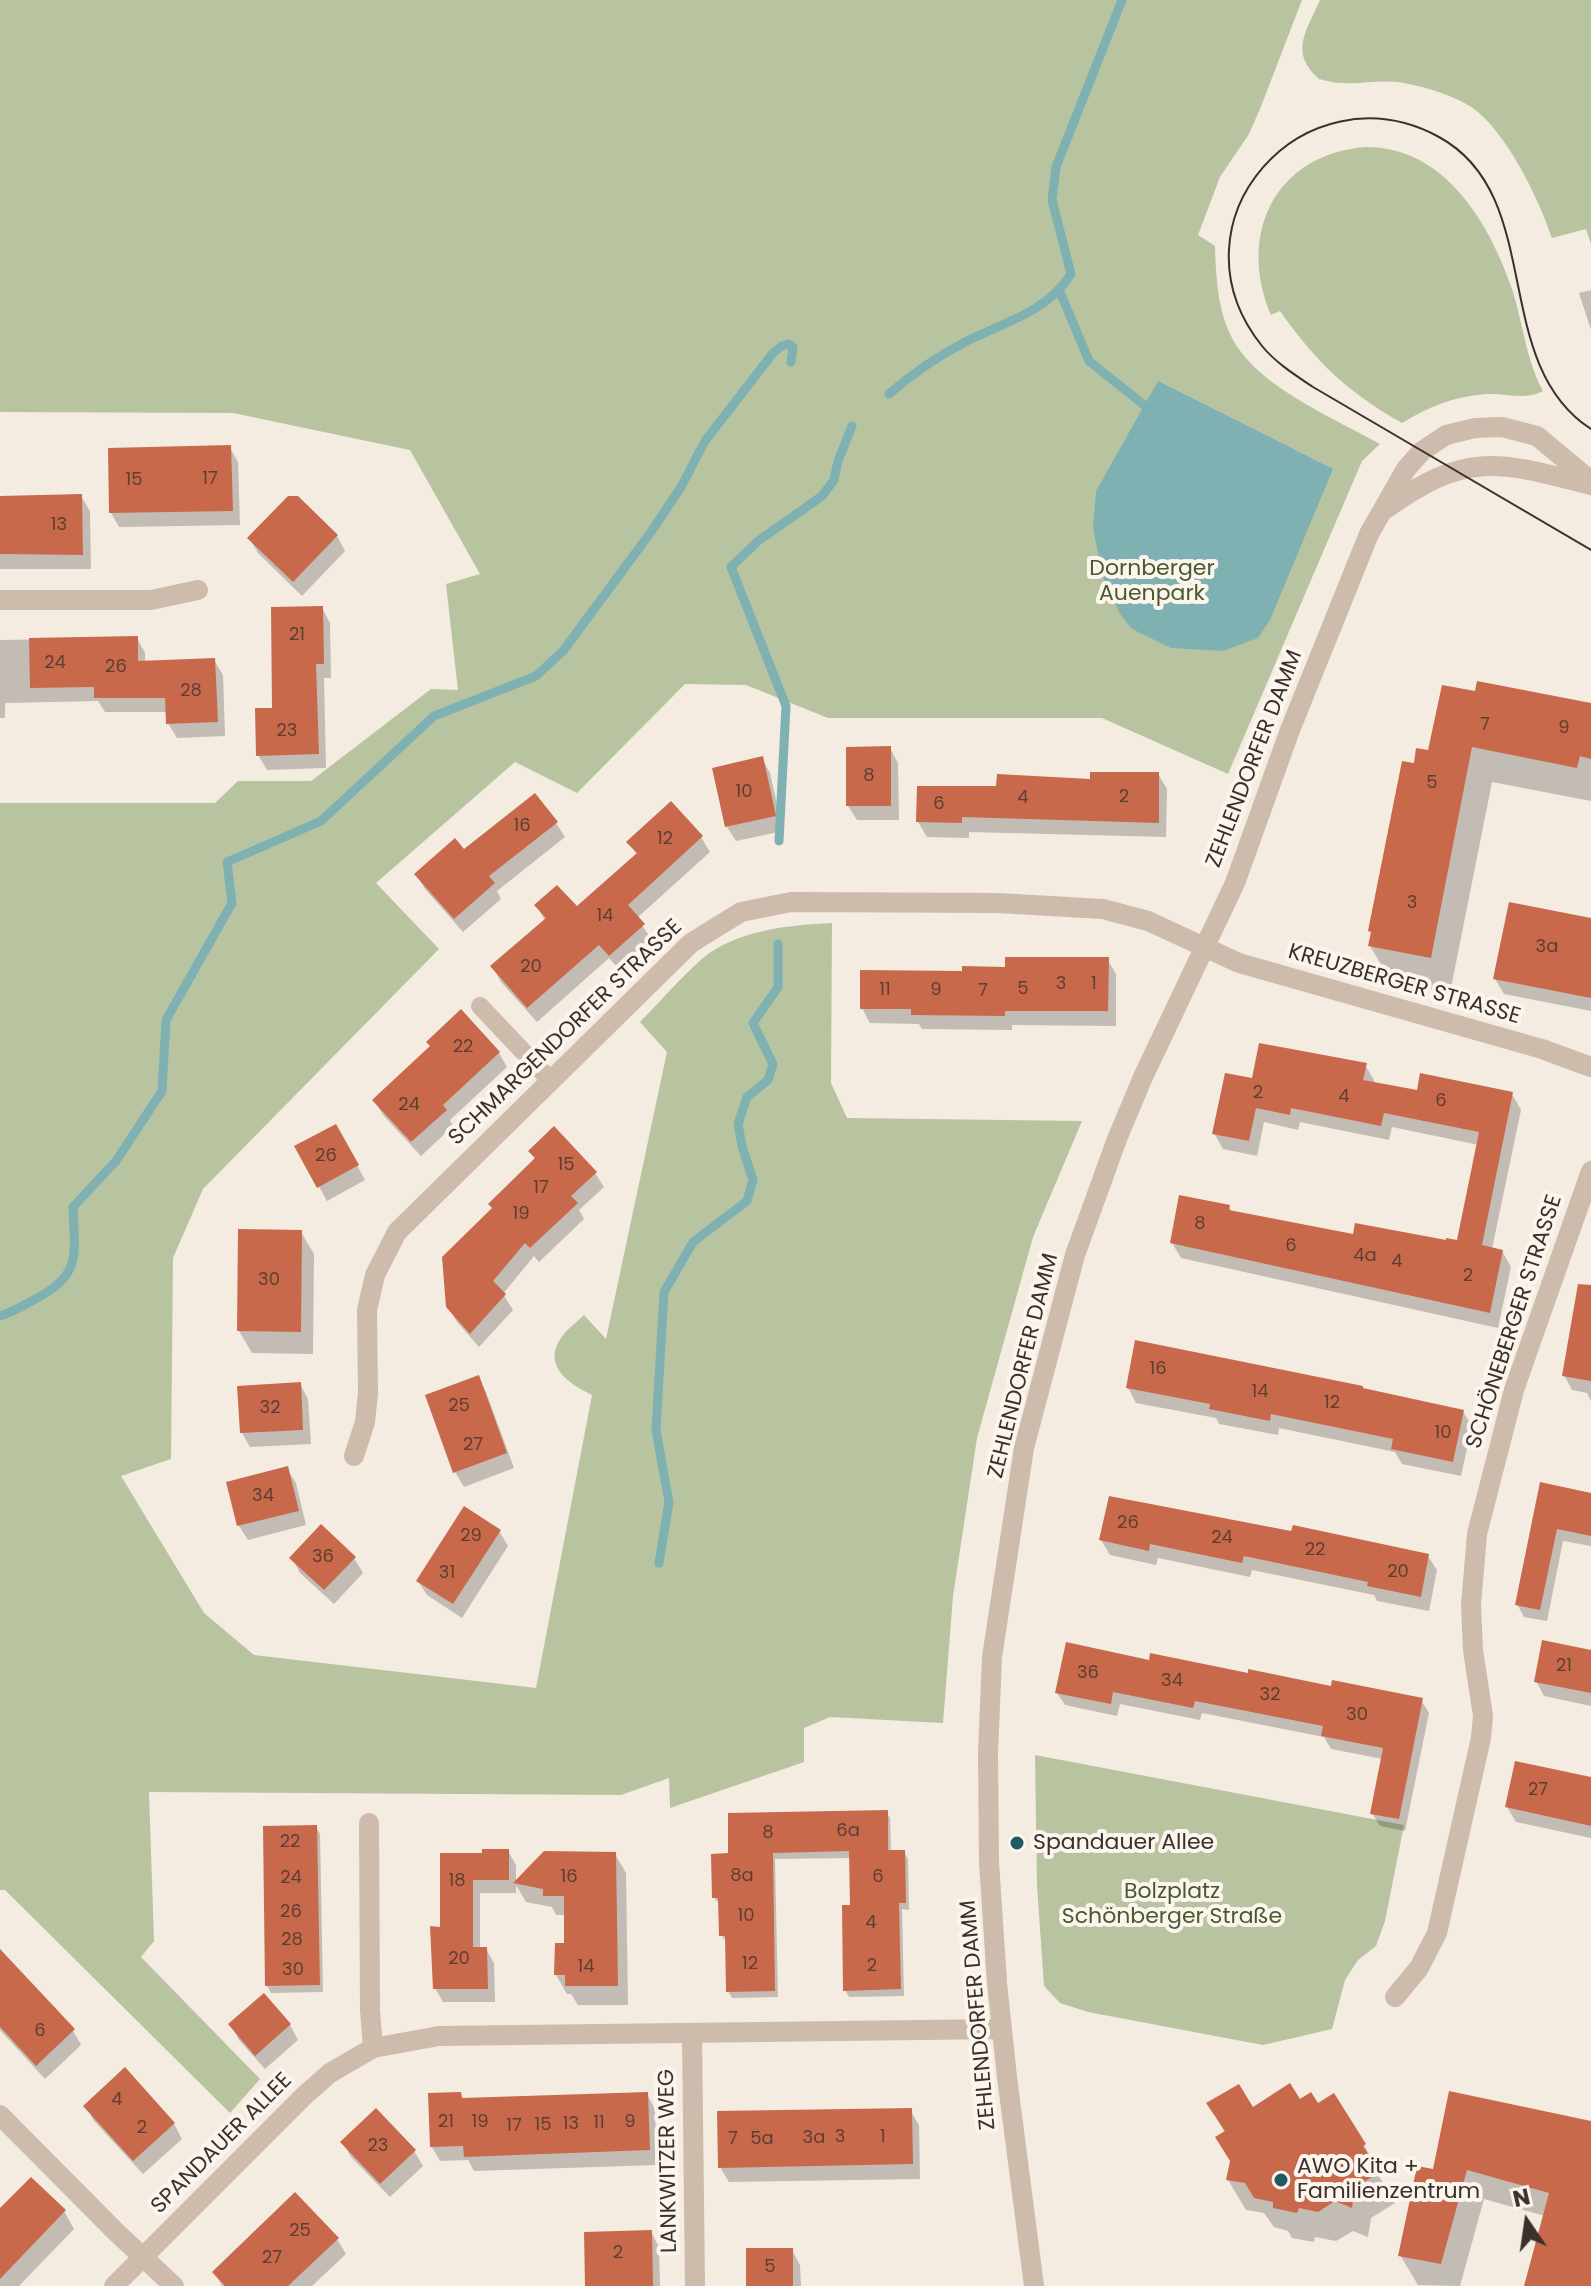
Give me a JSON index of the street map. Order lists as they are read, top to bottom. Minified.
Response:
{"streets":{"street":["ZEHLENDORFER DAMM","KREUZBERGER STRASSE","SCHMARGENDORFER STRASSE","SCHÖNEBERGER STRASSE","SPANDAUER ALLEE","LANKWITZER WEG"]},"crossings":[["ZEHLENDORFER DAMM","KREUZBERGER STRASSE"],["ZEHLENDORFER DAMM","SCHMARGENDORFER STRASSE"],["ZEHLENDORFER DAMM","SPANDAUER ALLEE"],["KREUZBERGER STRASSE","SCHMARGENDORFER STRASSE"],["SPANDAUER ALLEE","LANKWITZER WEG"]],"parks":["Dornberger Auenpark","Bolzplatz Schönberger Straße"],"places":["Spandauer Allee","AWO Kita + Familienzentrum"],"house_numbers":["17","15","13","21","24","26","28","7","9","23","8","5","10","2","4","6","16","12","3","14","3a","20","3","1","5","11","9","7","22","2","4","6","24","26","15","17","19","8","6","4a","4","2","30","16","14","12","25","32","10","27","34","26","29","24","22","36","20","31","21","36","34","32","30","27","6a","8","22","8a","16","6","24","18","26","10","4","28","20","12","2","14","30","6","4","21","19","9","11","13","15","17","2","3","1","3a","7","5a","23","25","2","27","5"],"north":"top"}
